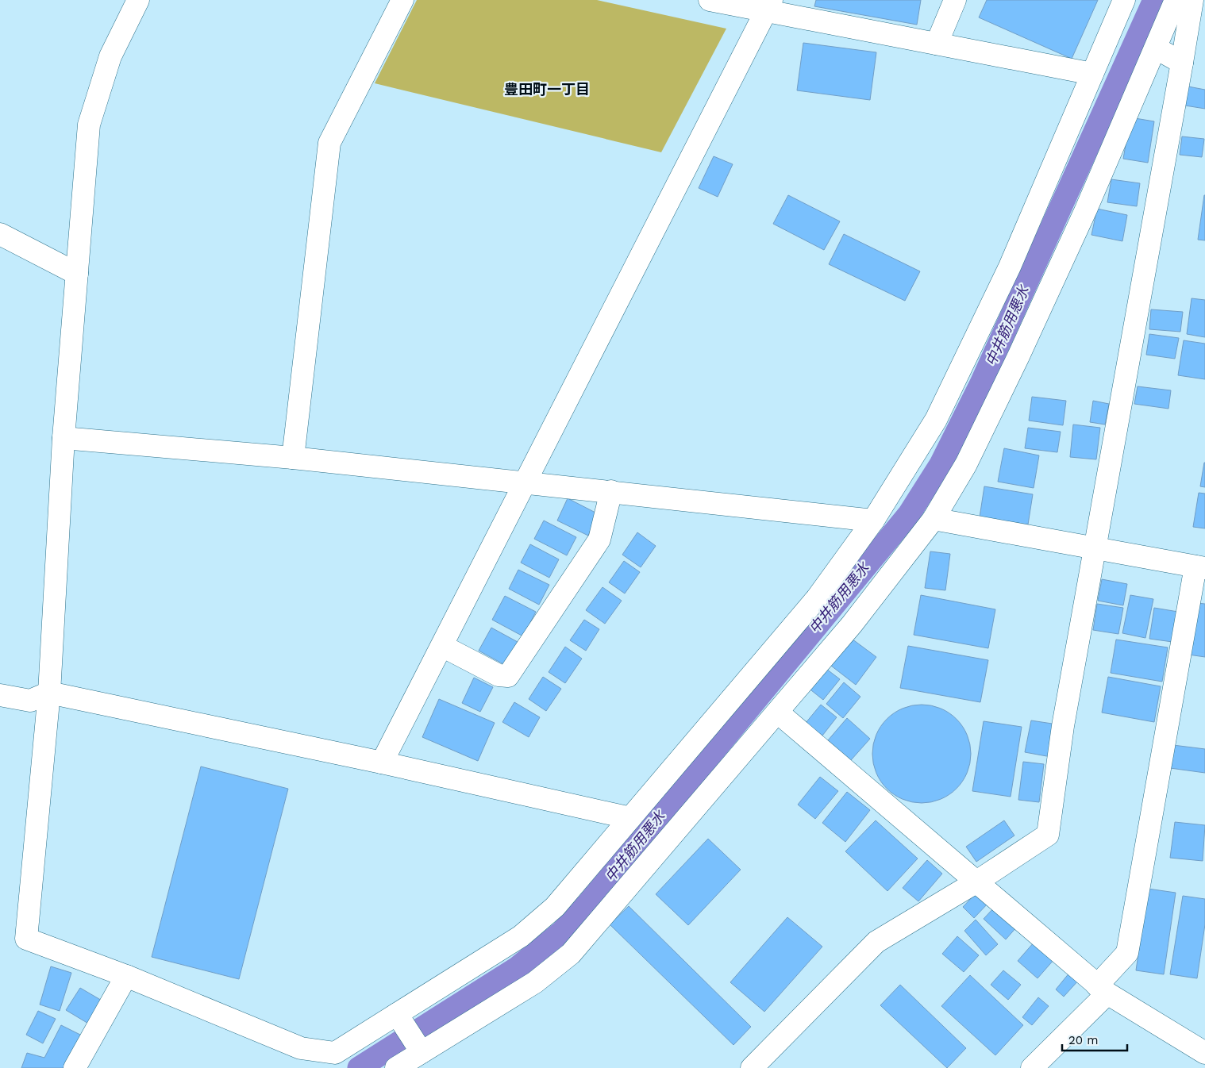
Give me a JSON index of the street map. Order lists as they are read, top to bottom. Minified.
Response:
{"districts":["豊田町一丁目"],"water":["中井筋用悪水"],"scale_bar":"20 m"}
